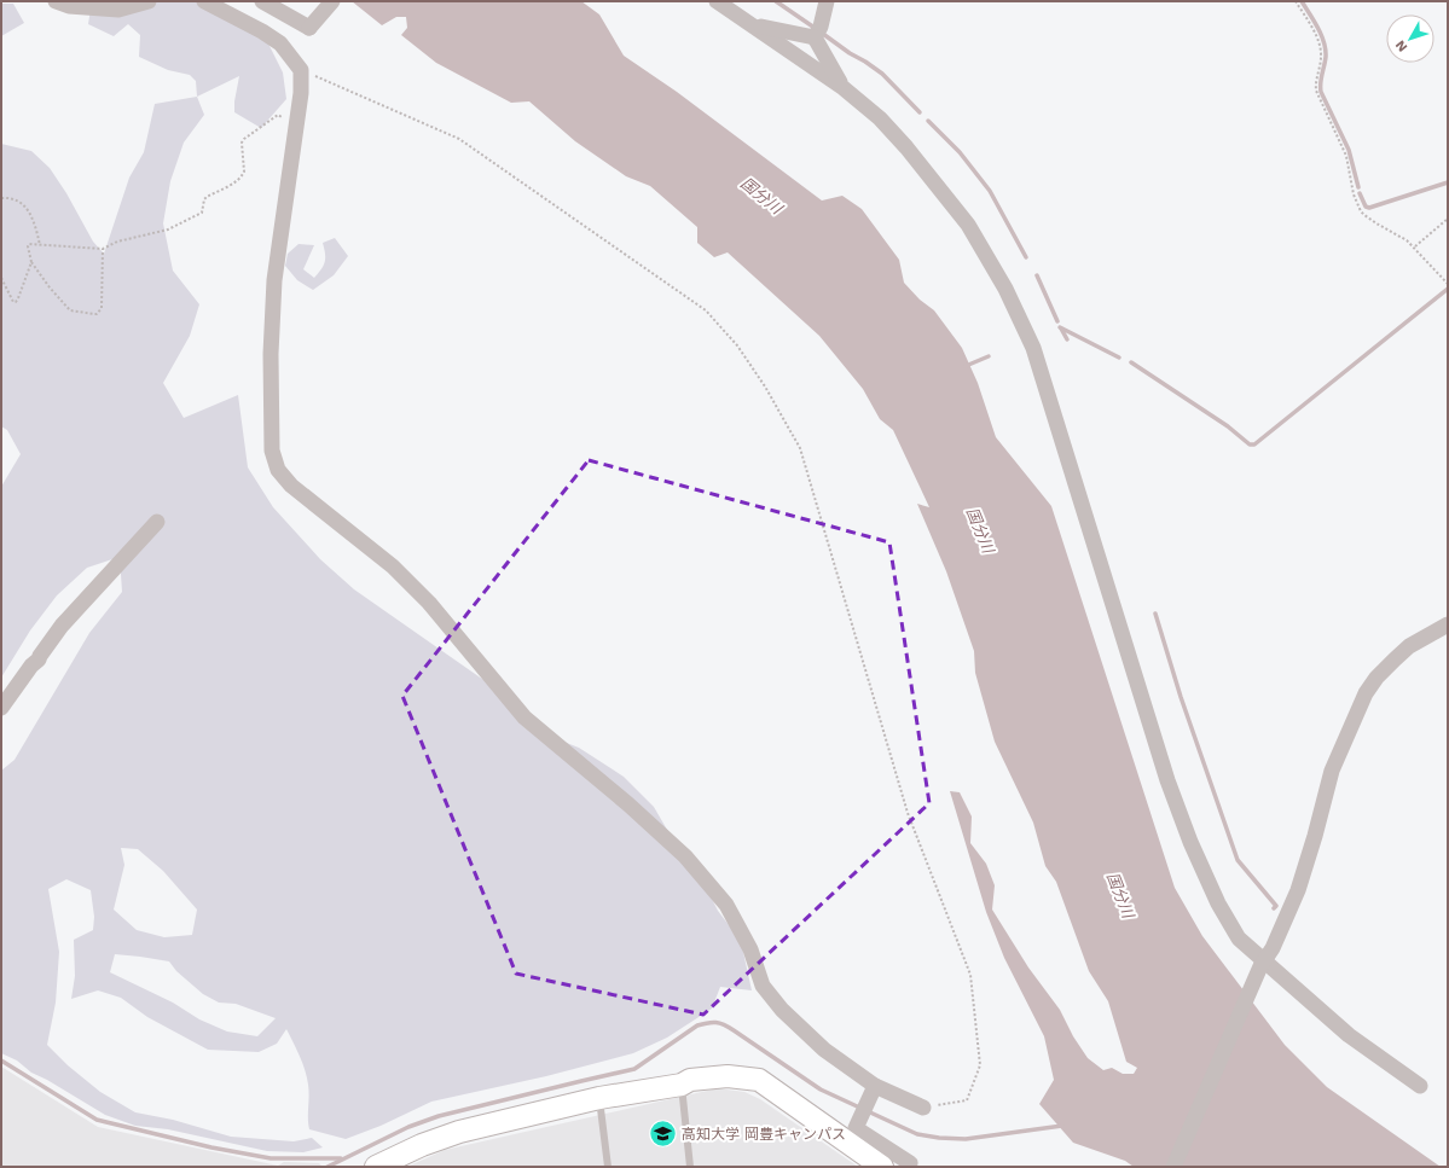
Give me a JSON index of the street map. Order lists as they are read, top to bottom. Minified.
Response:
{"water":["国分川"],"places":{"school or university":["高知大学 岡豊キャンパス"]},"north":"bottom left"}
